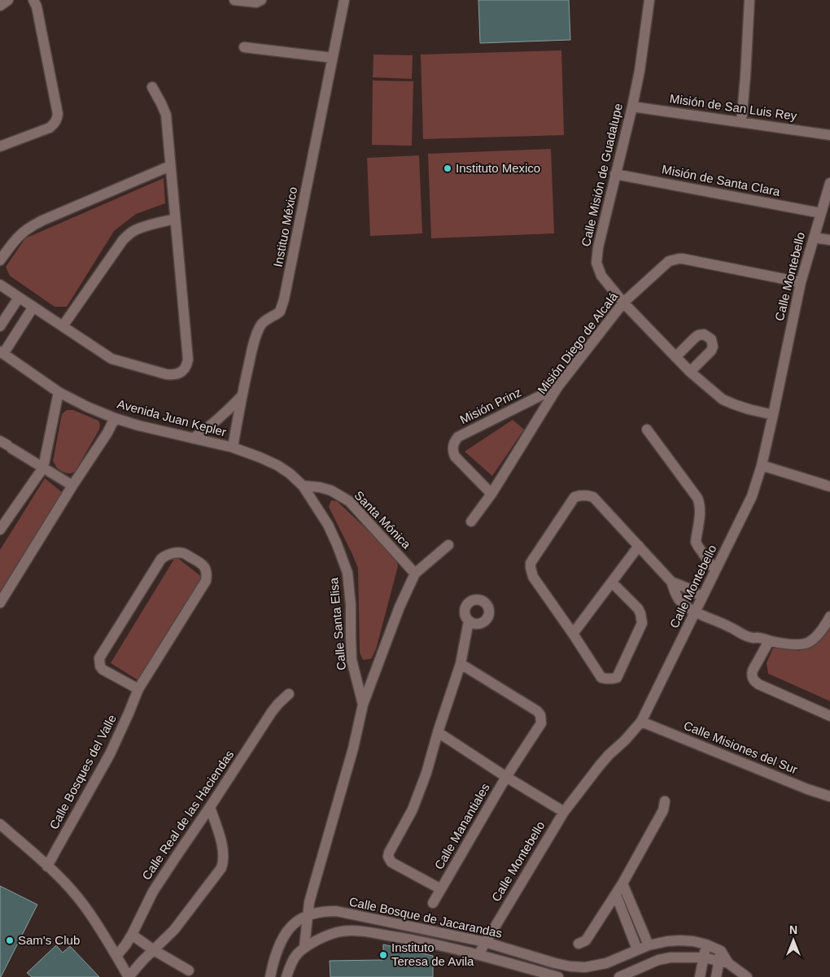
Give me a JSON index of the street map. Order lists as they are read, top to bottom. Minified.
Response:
{"streets":{"street":["Misión de San Luis Rey","Calle Misión de Guadalupe","Misión de Santa Clara","Instituo México","Calle Montebello","Misión Diego de Alcalá","Misión Prinz","Avenida Juan Kepler","Santa Mónica","Calle Santa Elisa","Calle Misiones del Sur","Calle Bosques del Valle","Calle Real de las Haciendas","Calle Manantiales","Calle Bosque de Jacarandas"]},"crossings":[["Misión de San Luis Rey","Calle Misión de Guadalupe"],["Calle Misión de Guadalupe","Misión de Santa Clara"],["Calle Misión de Guadalupe","Calle Montebello"],["Calle Misión de Guadalupe","Misión Diego de Alcalá"],["Misión de Santa Clara","Calle Montebello"],["Instituo México","Avenida Juan Kepler"],["Instituo México","Calle Santa Elisa"],["Calle Montebello","Misión Diego de Alcalá"],["Calle Montebello","Calle Misiones del Sur"],["Calle Montebello","Calle Manantiales"],["Calle Montebello","Calle Bosque de Jacarandas"],["Misión Diego de Alcalá","Misión Prinz"],["Avenida Juan Kepler","Calle Santa Elisa"],["Santa Mónica","Calle Santa Elisa"]],"places":["Instituto Mexico","Sam's Club","Instituto Teresa de Avila"],"north":"top"}
